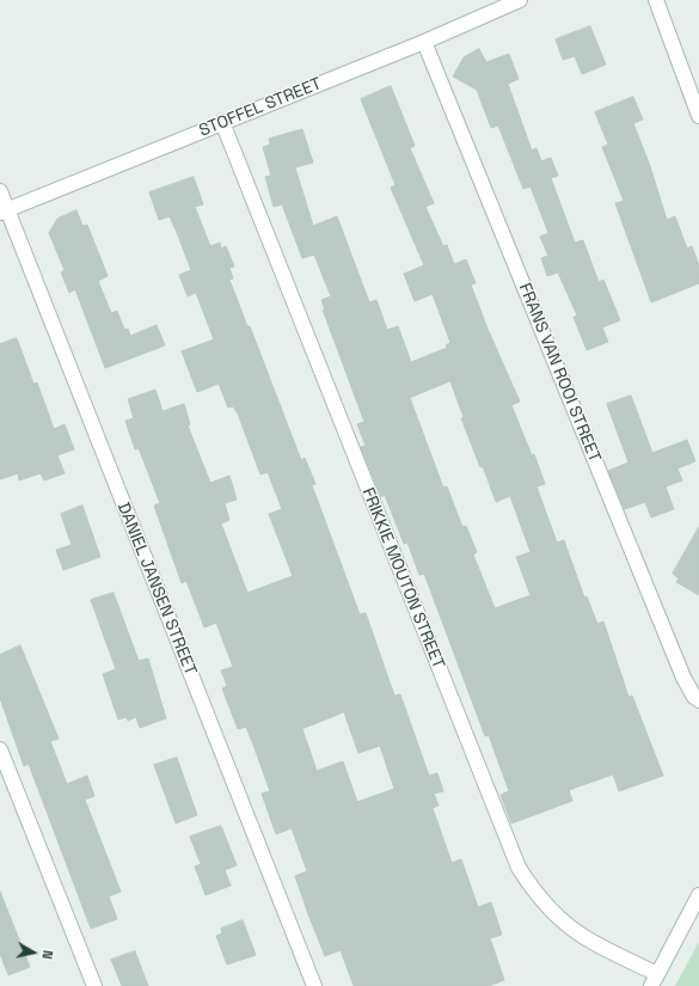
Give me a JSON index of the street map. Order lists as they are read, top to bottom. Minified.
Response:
{"streets":{"street":["STOFFEL STREET","FRANS VAN ROOI STREET","FRIKKIE MOUTON STREET","DANIEL JANSEN STREET"]},"crossings":[["STOFFEL STREET","FRANS VAN ROOI STREET"],["STOFFEL STREET","FRIKKIE MOUTON STREET"],["STOFFEL STREET","DANIEL JANSEN STREET"]],"north":"right"}
